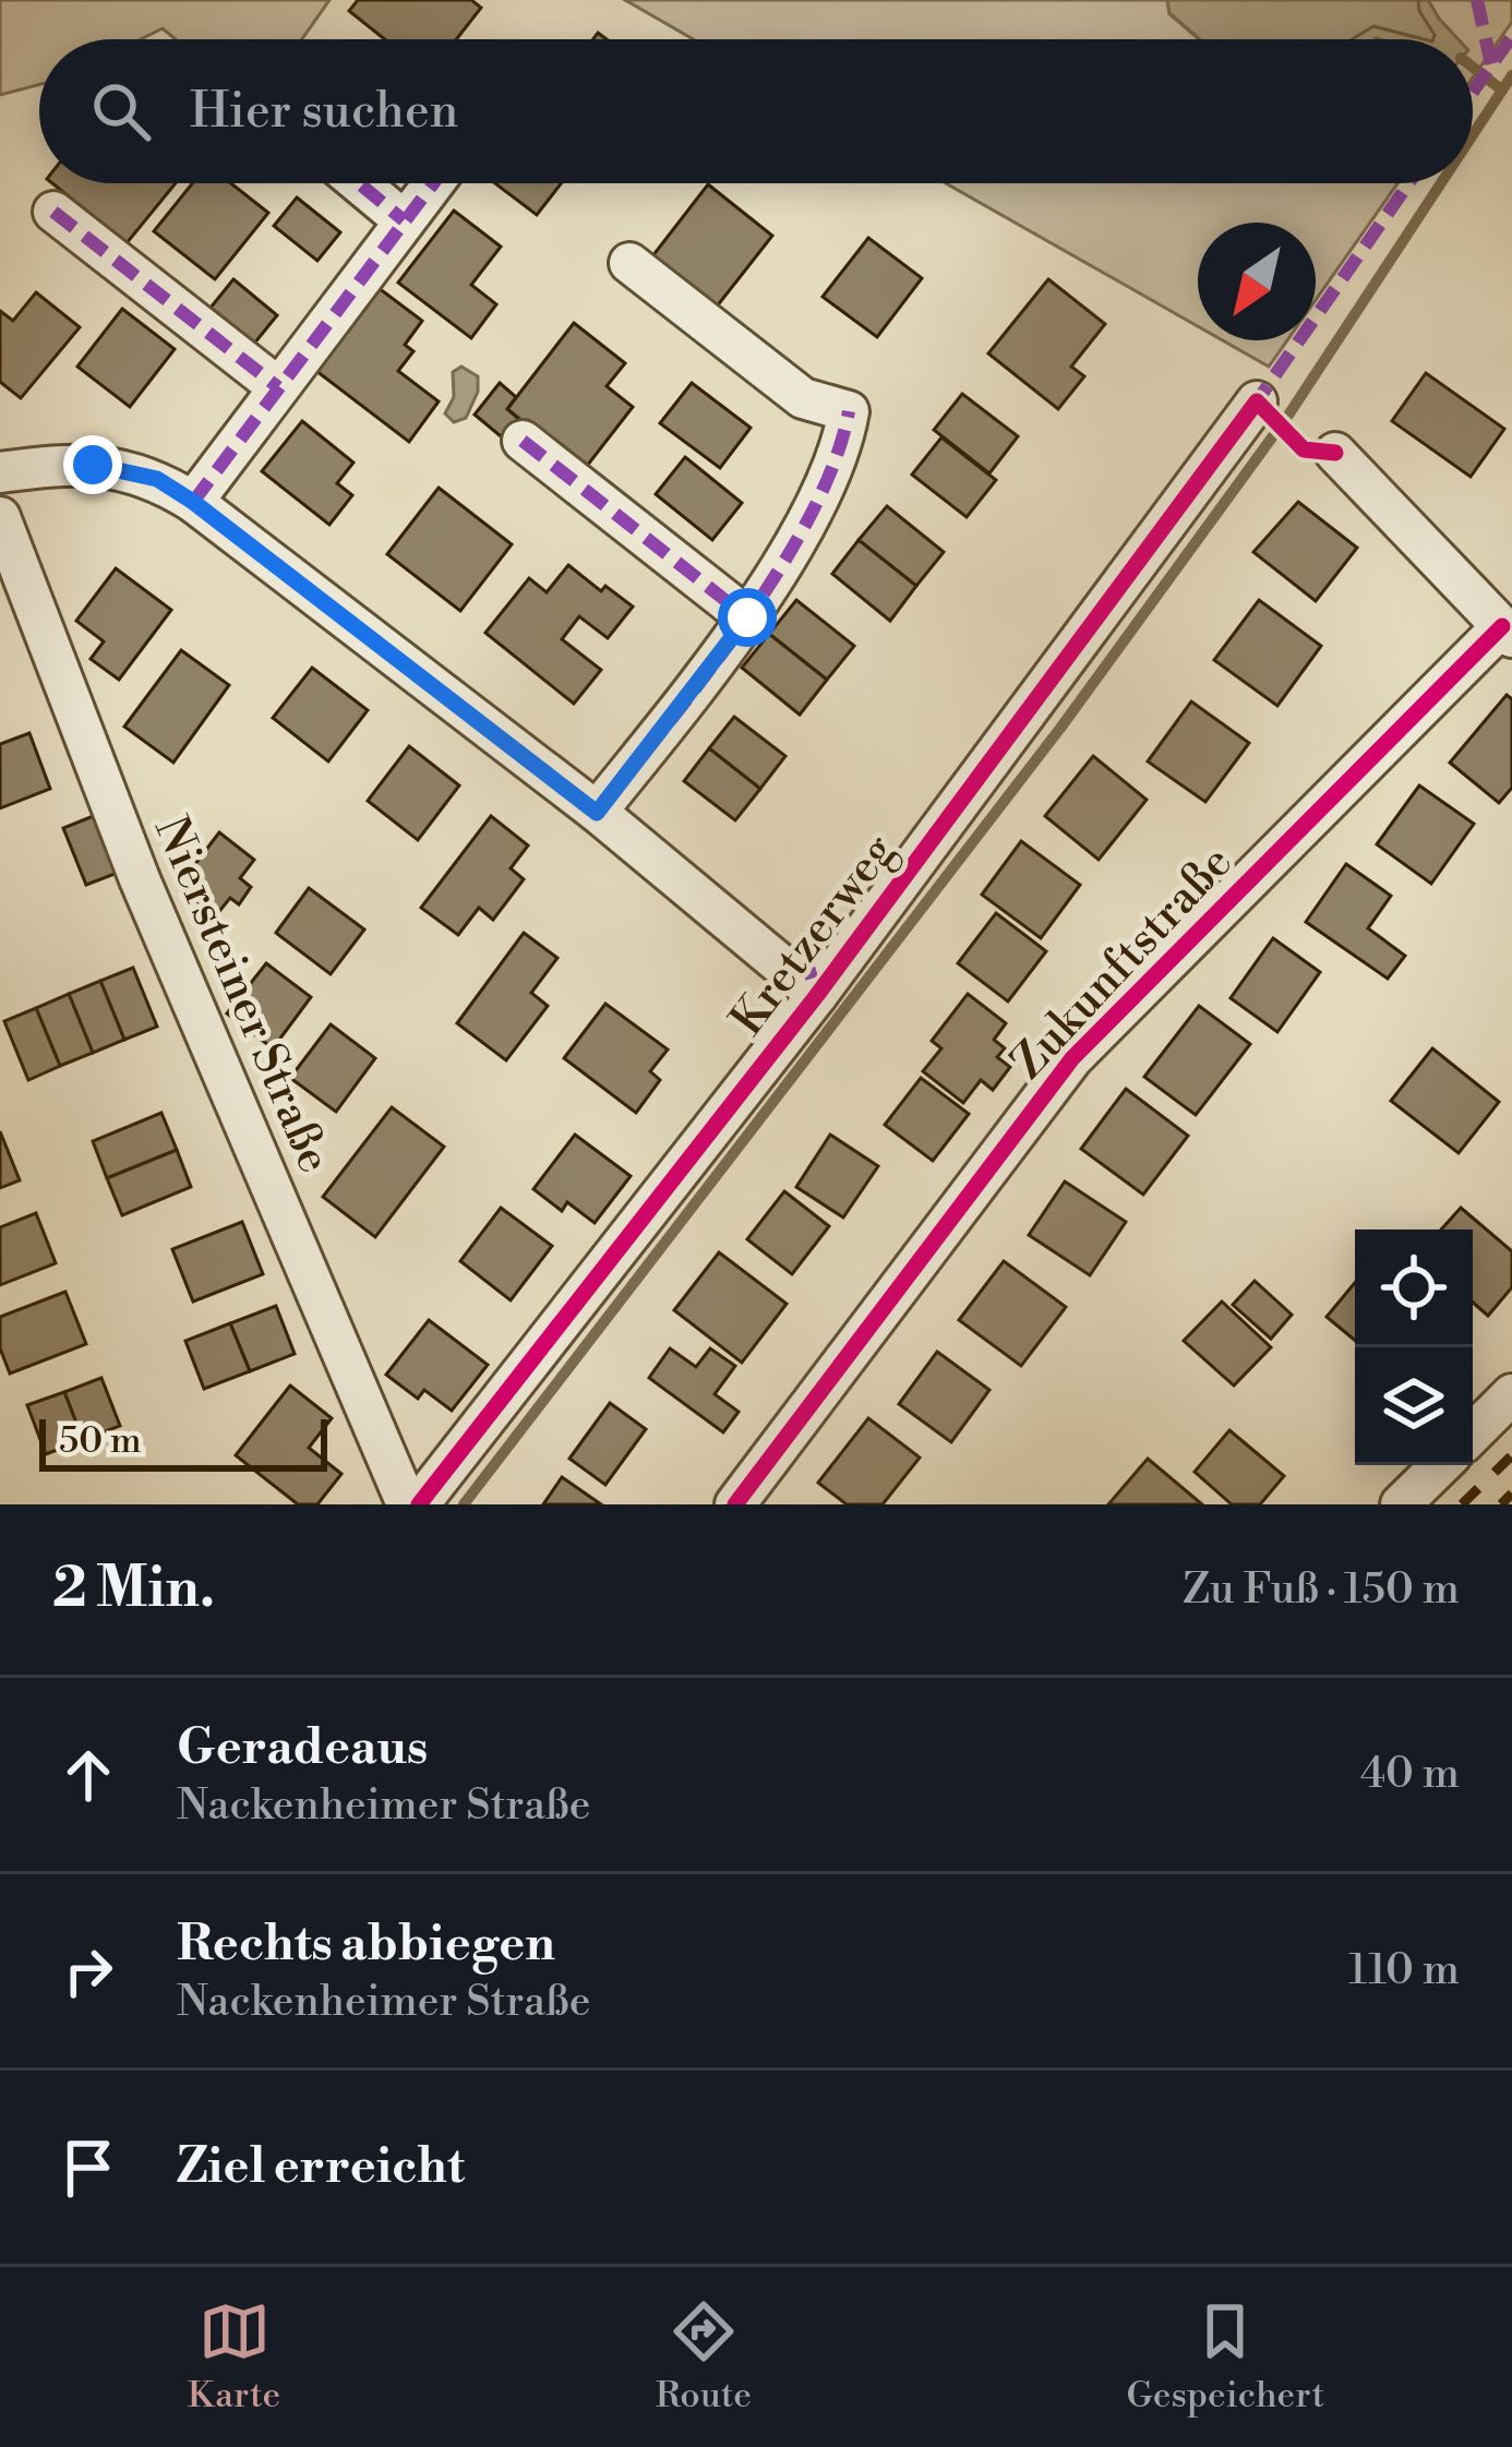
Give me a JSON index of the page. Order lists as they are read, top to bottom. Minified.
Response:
{"streets":{"street":["Kretzerweg","Zukunftstraße","Niersteiner Straße"]},"scale_bar":"50 m","north":"bottom left","page":{"search":"Hier suchen","scale":"50 m","heading":["2 Min.","Zu Fuß · 150 m"],"list":[["Geradeaus","Nackenheimer Straße","40 m"],["Rechts abbiegen","Nackenheimer Straße","110 m"],"Ziel erreicht"],"nav":["Karte","Route","Gespeichert"]}}
